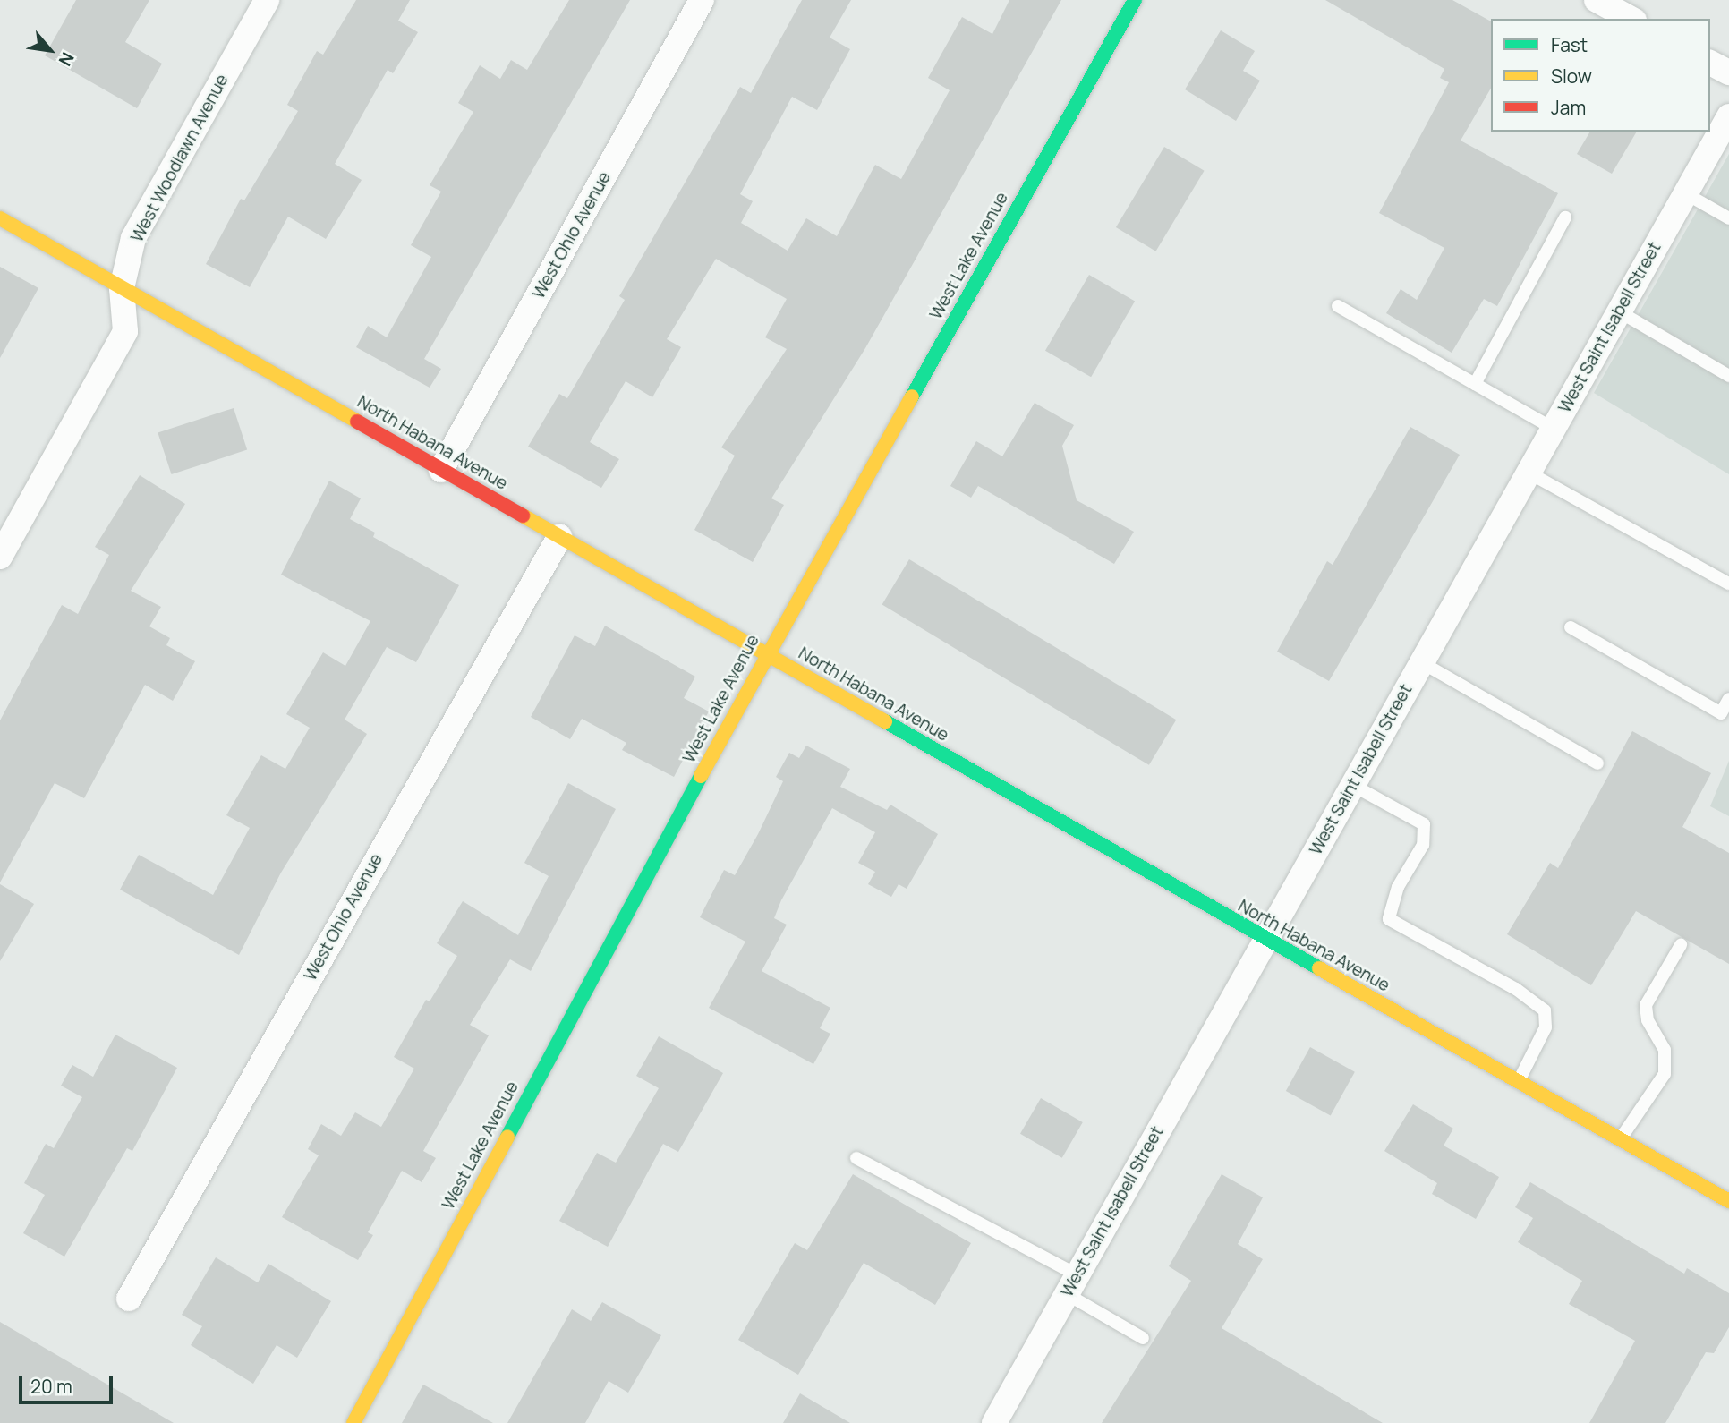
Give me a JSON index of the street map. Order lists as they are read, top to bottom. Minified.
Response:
{"streets":{"street":["West Woodlawn Avenue","West Ohio Avenue","West Lake Avenue","West Saint Isabell Street","North Habana Avenue"]},"crossings":[["West Woodlawn Avenue","North Habana Avenue"],["West Ohio Avenue","North Habana Avenue"],["West Lake Avenue","North Habana Avenue"],["West Saint Isabell Street","North Habana Avenue"]],"legend":["Fast","Slow","Jam"],"scale_bar":"20 m","north":"bottom right"}
